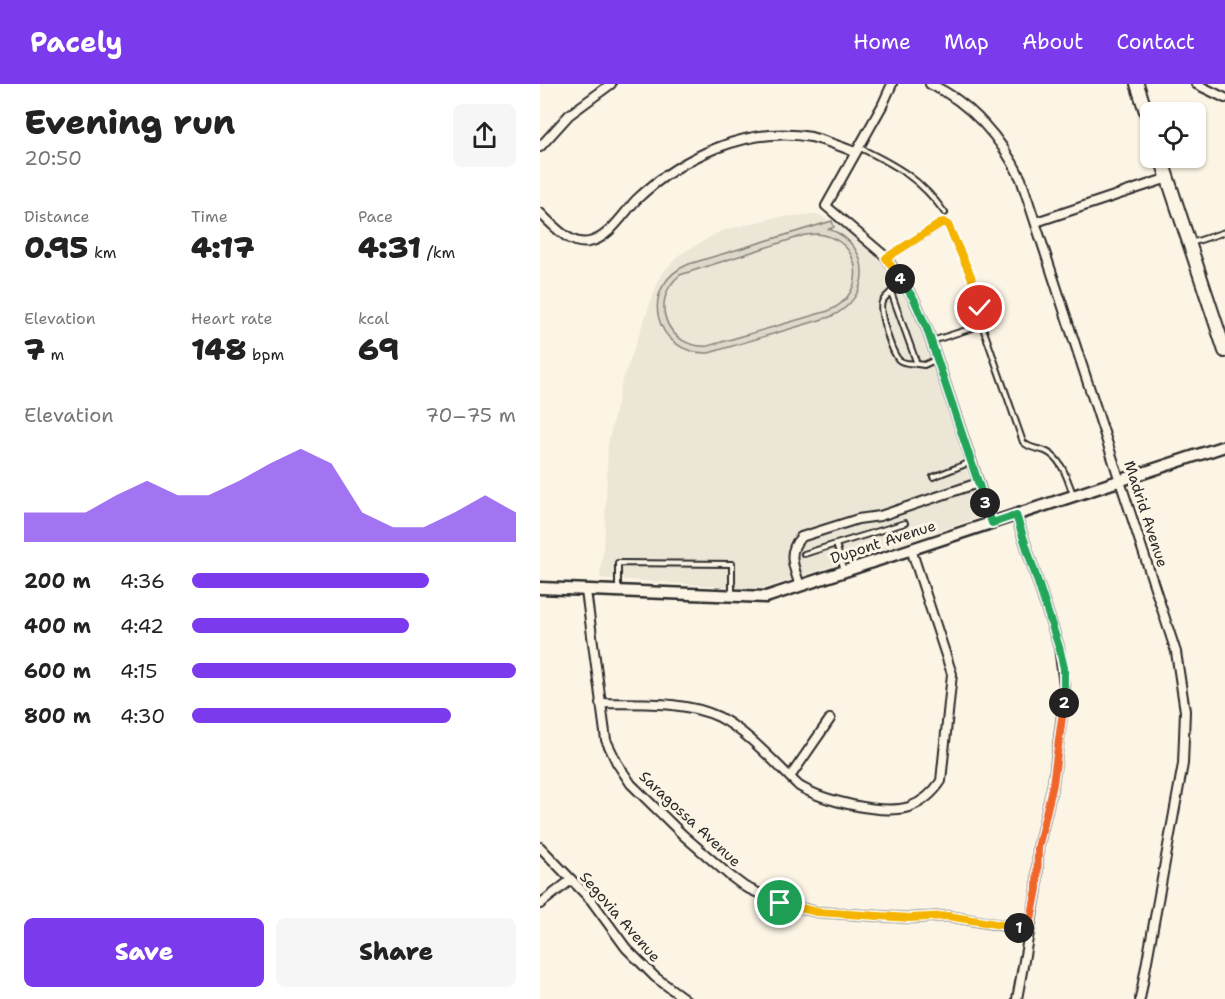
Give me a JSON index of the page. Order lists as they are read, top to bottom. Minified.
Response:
{"streets":{"street":["Madrid Avenue","Dupont Avenue","Saragossa Avenue","Segovia Avenue"]},"crossings":[["Madrid Avenue","Dupont Avenue"],["Dupont Avenue","Saragossa Avenue"]],"page":{"header":"Pacely","nav":["Home","Map","About","Contact"],"heading":["Evening run","20:50"],"stats":[["Distance","0.95 km"],["Time","4:17"],["Pace","4:31 /km"],["Elevation","7 m"],["Heart rate","148 bpm"],["kcal","69"]],"pins":["4","3","2","1"],"chart":["Elevation","70–75 m"],"list":[{"name":"200 m","note":"4:36"},{"name":"400 m","note":"4:42"},{"name":"600 m","note":"4:15"},{"name":"800 m","note":"4:30"}],"buttons":["Save","Share"]}}
